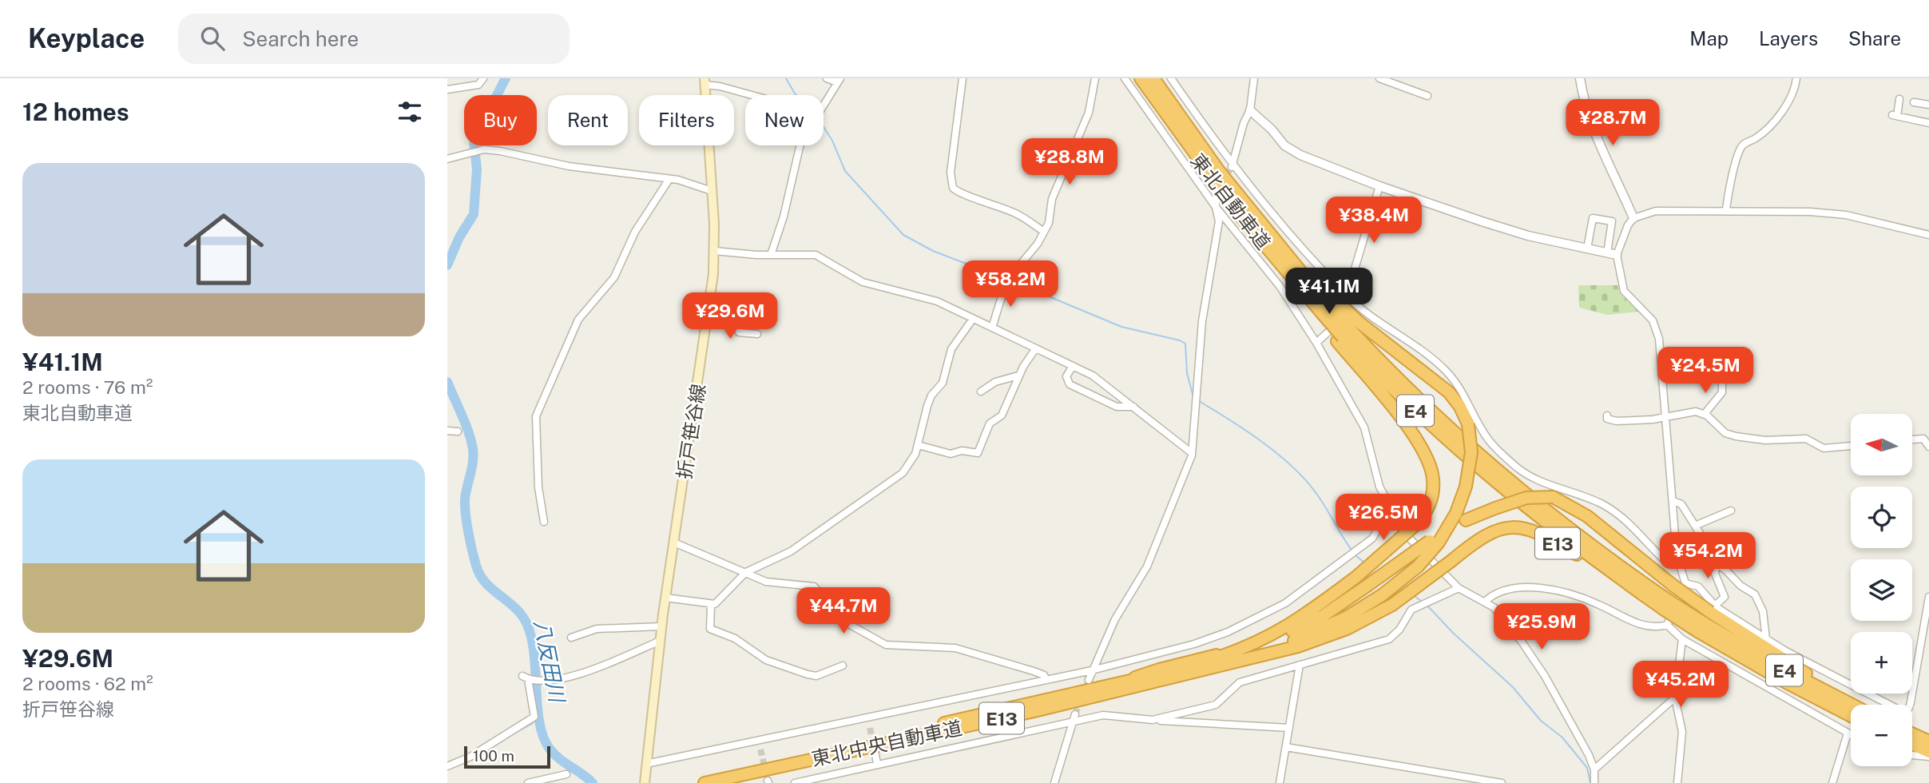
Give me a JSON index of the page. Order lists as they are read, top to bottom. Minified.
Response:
{"streets":{"highway":["東北自動車道","E4","E13","東北中央自動車道"],"main road":["折戸笹谷線"]},"crossings":[["東北自動車道","E13"],["E13","東北中央自動車道"]],"water":["八反田川"],"scale_bar":"100 m","north":"left","page":{"header":"Keyplace","search":"Search here","nav":["Map","Layers","Share"],"heading":"12 homes","chip":["Buy","Rent","Filters","New"],"price":["¥28.7M","¥28.8M","¥38.4M","¥58.2M","¥41.1M","¥29.6M","¥24.5M","¥26.5M","¥54.2M","¥44.7M","¥25.9M","¥45.2M"],"list":[{"name":"¥41.1M","note":"2 rooms · 76 m² · 東北自動車道"},{"name":"¥29.6M","note":"2 rooms · 62 m² · 折戸笹谷線"}],"map_buttons":["+","−"],"scale":"100 m"}}
